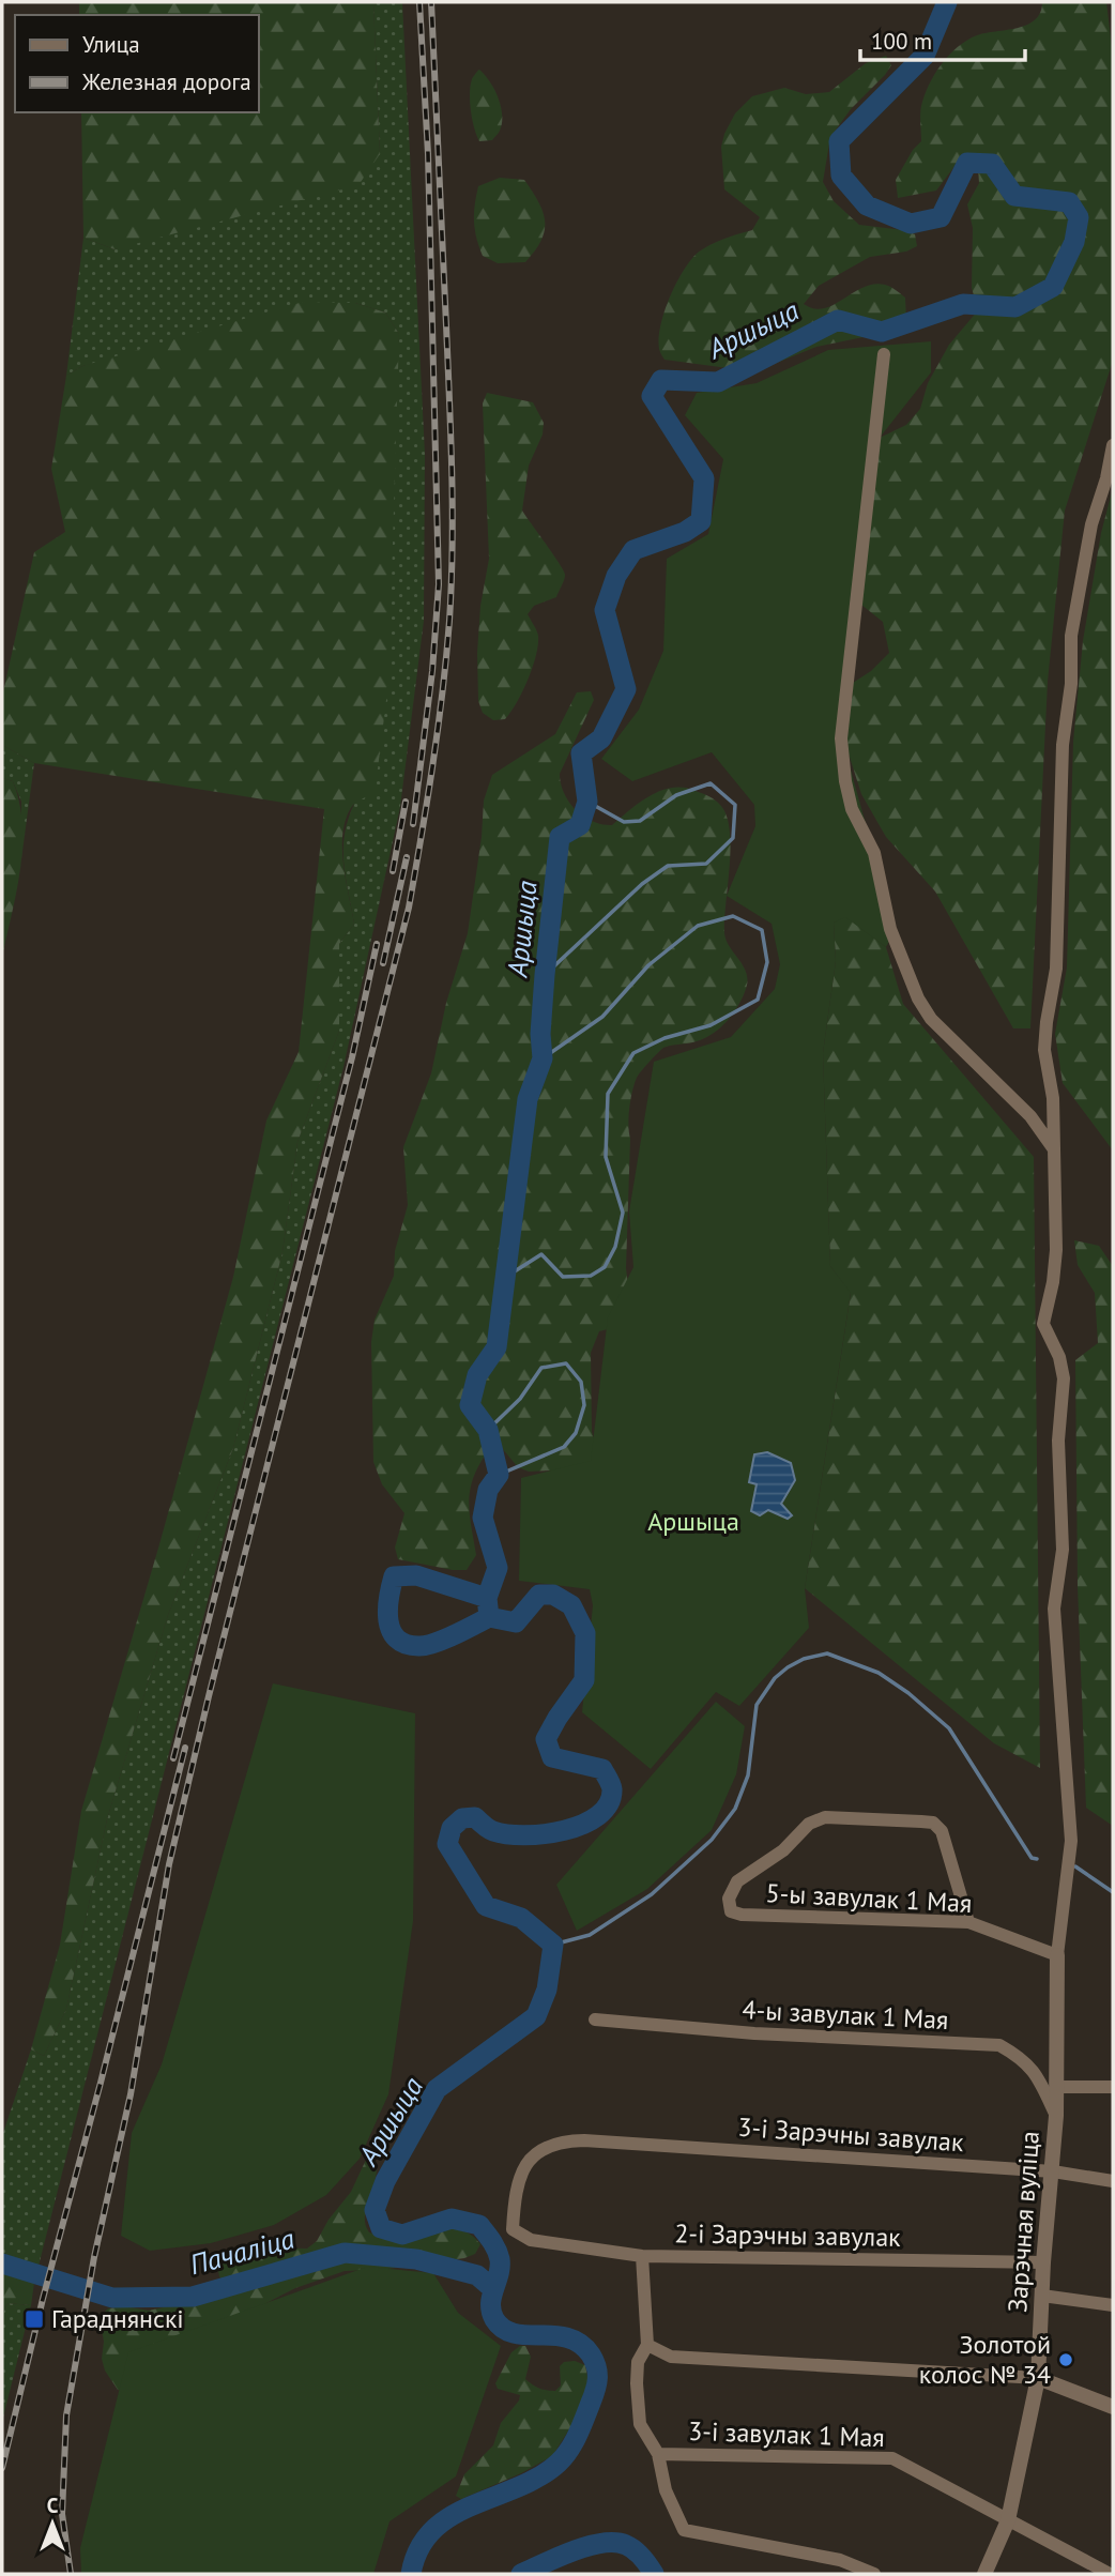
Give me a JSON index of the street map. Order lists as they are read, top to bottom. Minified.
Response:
{"streets":{"street":["5-ы завулак 1 Мая","4-ы завулак 1 Мая","3-і Зарэчны завулак","Зарэчная вуліца","2-і Зарэчны завулак","3-і завулак 1 Мая"]},"crossings":[["5-ы завулак 1 Мая","Зарэчная вуліца"],["4-ы завулак 1 Мая","Зарэчная вуліца"],["3-і Зарэчны завулак","Зарэчная вуліца"],["3-і Зарэчны завулак","2-і Зарэчны завулак"],["Зарэчная вуліца","2-і Зарэчны завулак"],["Зарэчная вуліца","3-і завулак 1 Мая"]],"water":["Аршыца","Пачаліца"],"parks":["Аршыца"],"places":{"transit":["Гараднянскі"],"other":["Золотой колос № 34"]},"legend":["Улица","Железная дорога"],"scale_bar":"100 m","north":"top"}
